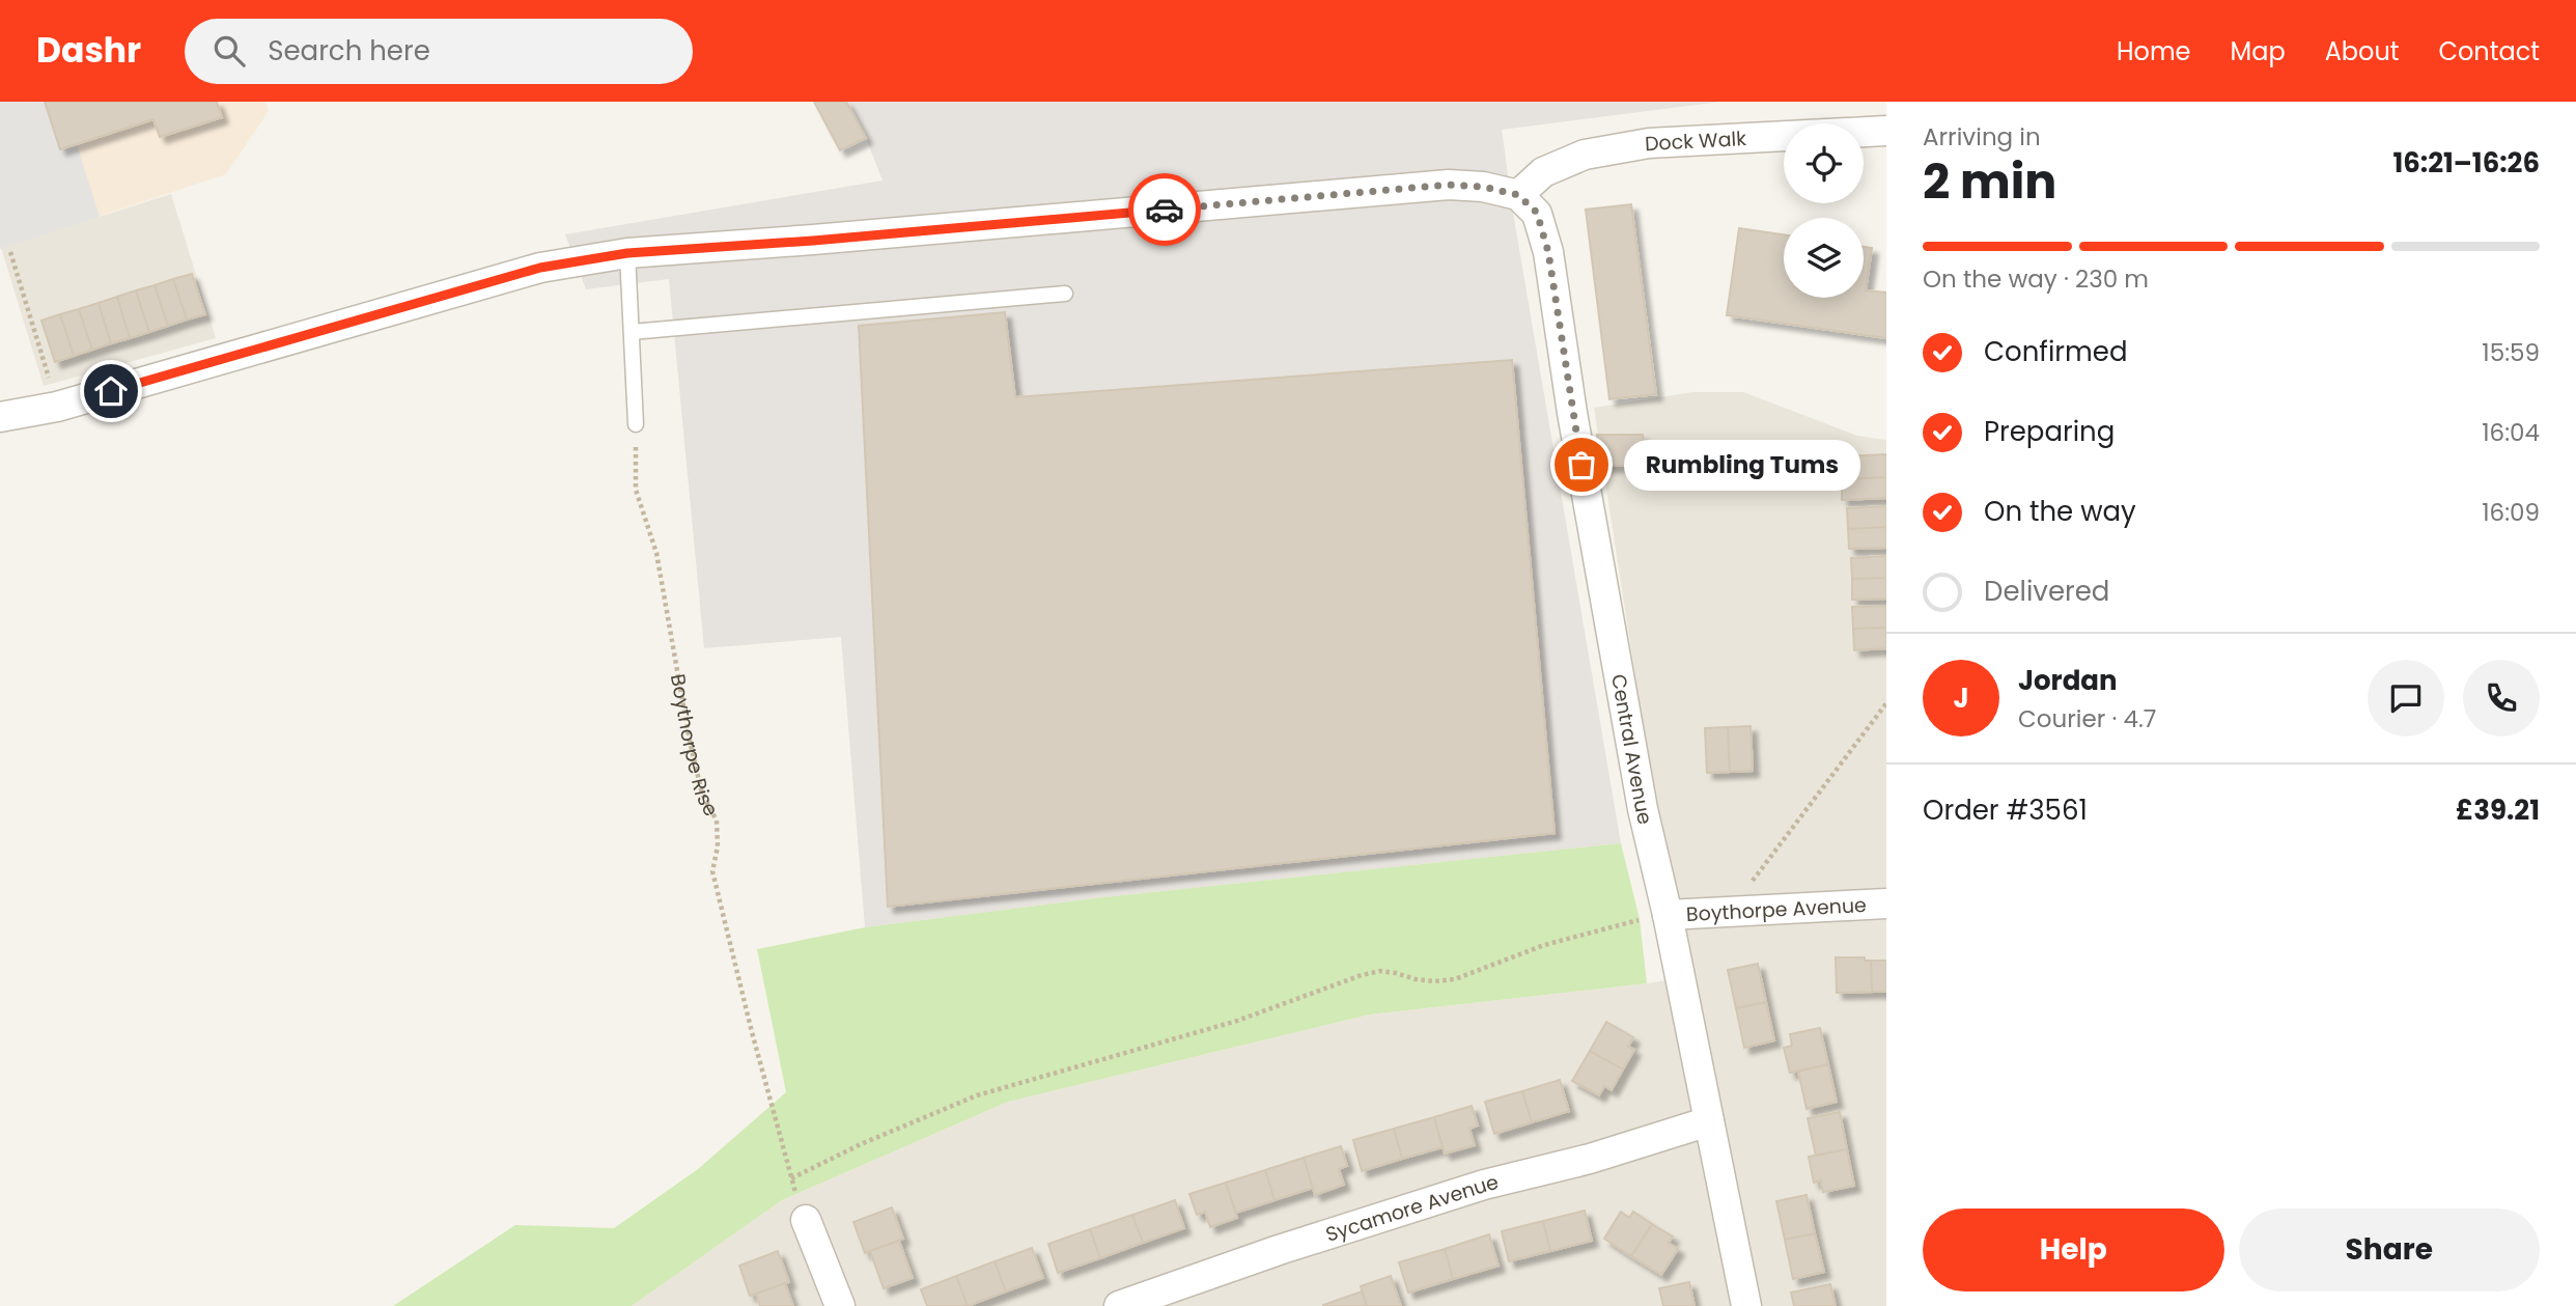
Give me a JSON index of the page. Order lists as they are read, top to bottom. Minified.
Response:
{"streets":{"street":["Dock Walk","Central Avenue","Boythorpe Avenue","Sycamore Avenue"],"path":["Boythorpe Rise"]},"crossings":[["Dock Walk","Central Avenue"],["Central Avenue","Boythorpe Avenue"],["Central Avenue","Sycamore Avenue"]],"places":["Rumbling Tums"],"page":{"header":"Dashr","search":"Search here","nav":["Home","Map","About","Contact"],"heading":["2 min","Arriving in","16:21–16:26"],"panel":["Jordan","Courier · 4.7","Order #3561","£39.21"],"bar":"On the way · 230 m","list":[["Confirmed","15:59"],["Preparing","16:04"],["On the way","16:09"],"Delivered"],"bubble":"Rumbling Tums","round":"J","buttons":["Help","Share"]}}
